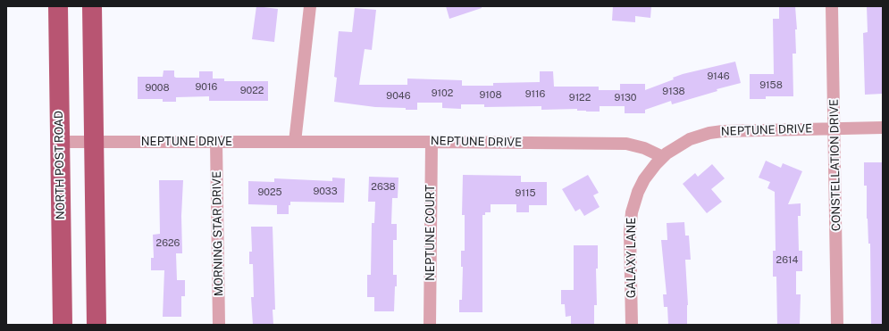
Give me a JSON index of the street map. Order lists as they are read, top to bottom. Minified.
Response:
{"streets":{"main road":["NORTH POST ROAD"],"street":["NEPTUNE DRIVE","CONSTELLATION DRIVE","NEPTUNE COURT","MORNING STAR DRIVE","GALAXY LANE"]},"crossings":[["NEPTUNE DRIVE","NORTH POST ROAD"],["NEPTUNE DRIVE","CONSTELLATION DRIVE"],["NEPTUNE DRIVE","NEPTUNE COURT"],["NEPTUNE DRIVE","MORNING STAR DRIVE"],["NEPTUNE DRIVE","GALAXY LANE"]],"house_numbers":["9146","9158","9016","9008","9022","9138","9102","9116","9108","9046","9122","9130","2638","9033","9025","9115","2626","2614"]}
